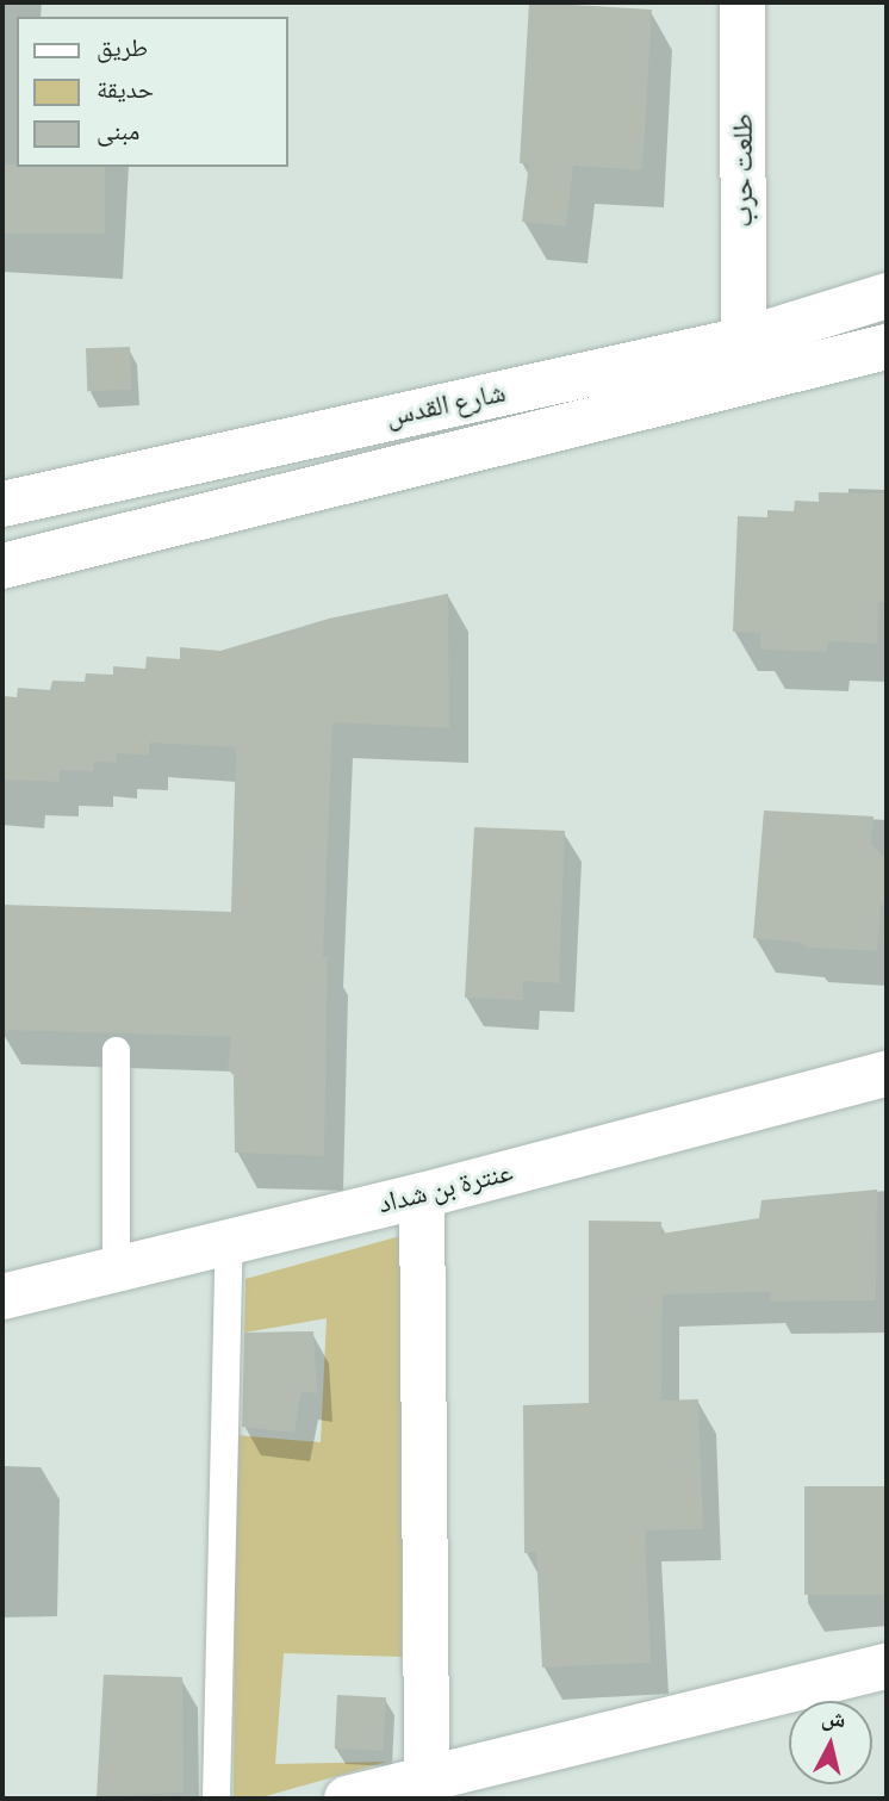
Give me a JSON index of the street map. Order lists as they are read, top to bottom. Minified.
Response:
{"streets":{"street":["طلعت حرب","شارع القدس","عنترة بن شداد"]},"crossings":[["طلعت حرب","شارع القدس"]],"legend":["طريق","حديقة","مبنى"],"north":"top"}
